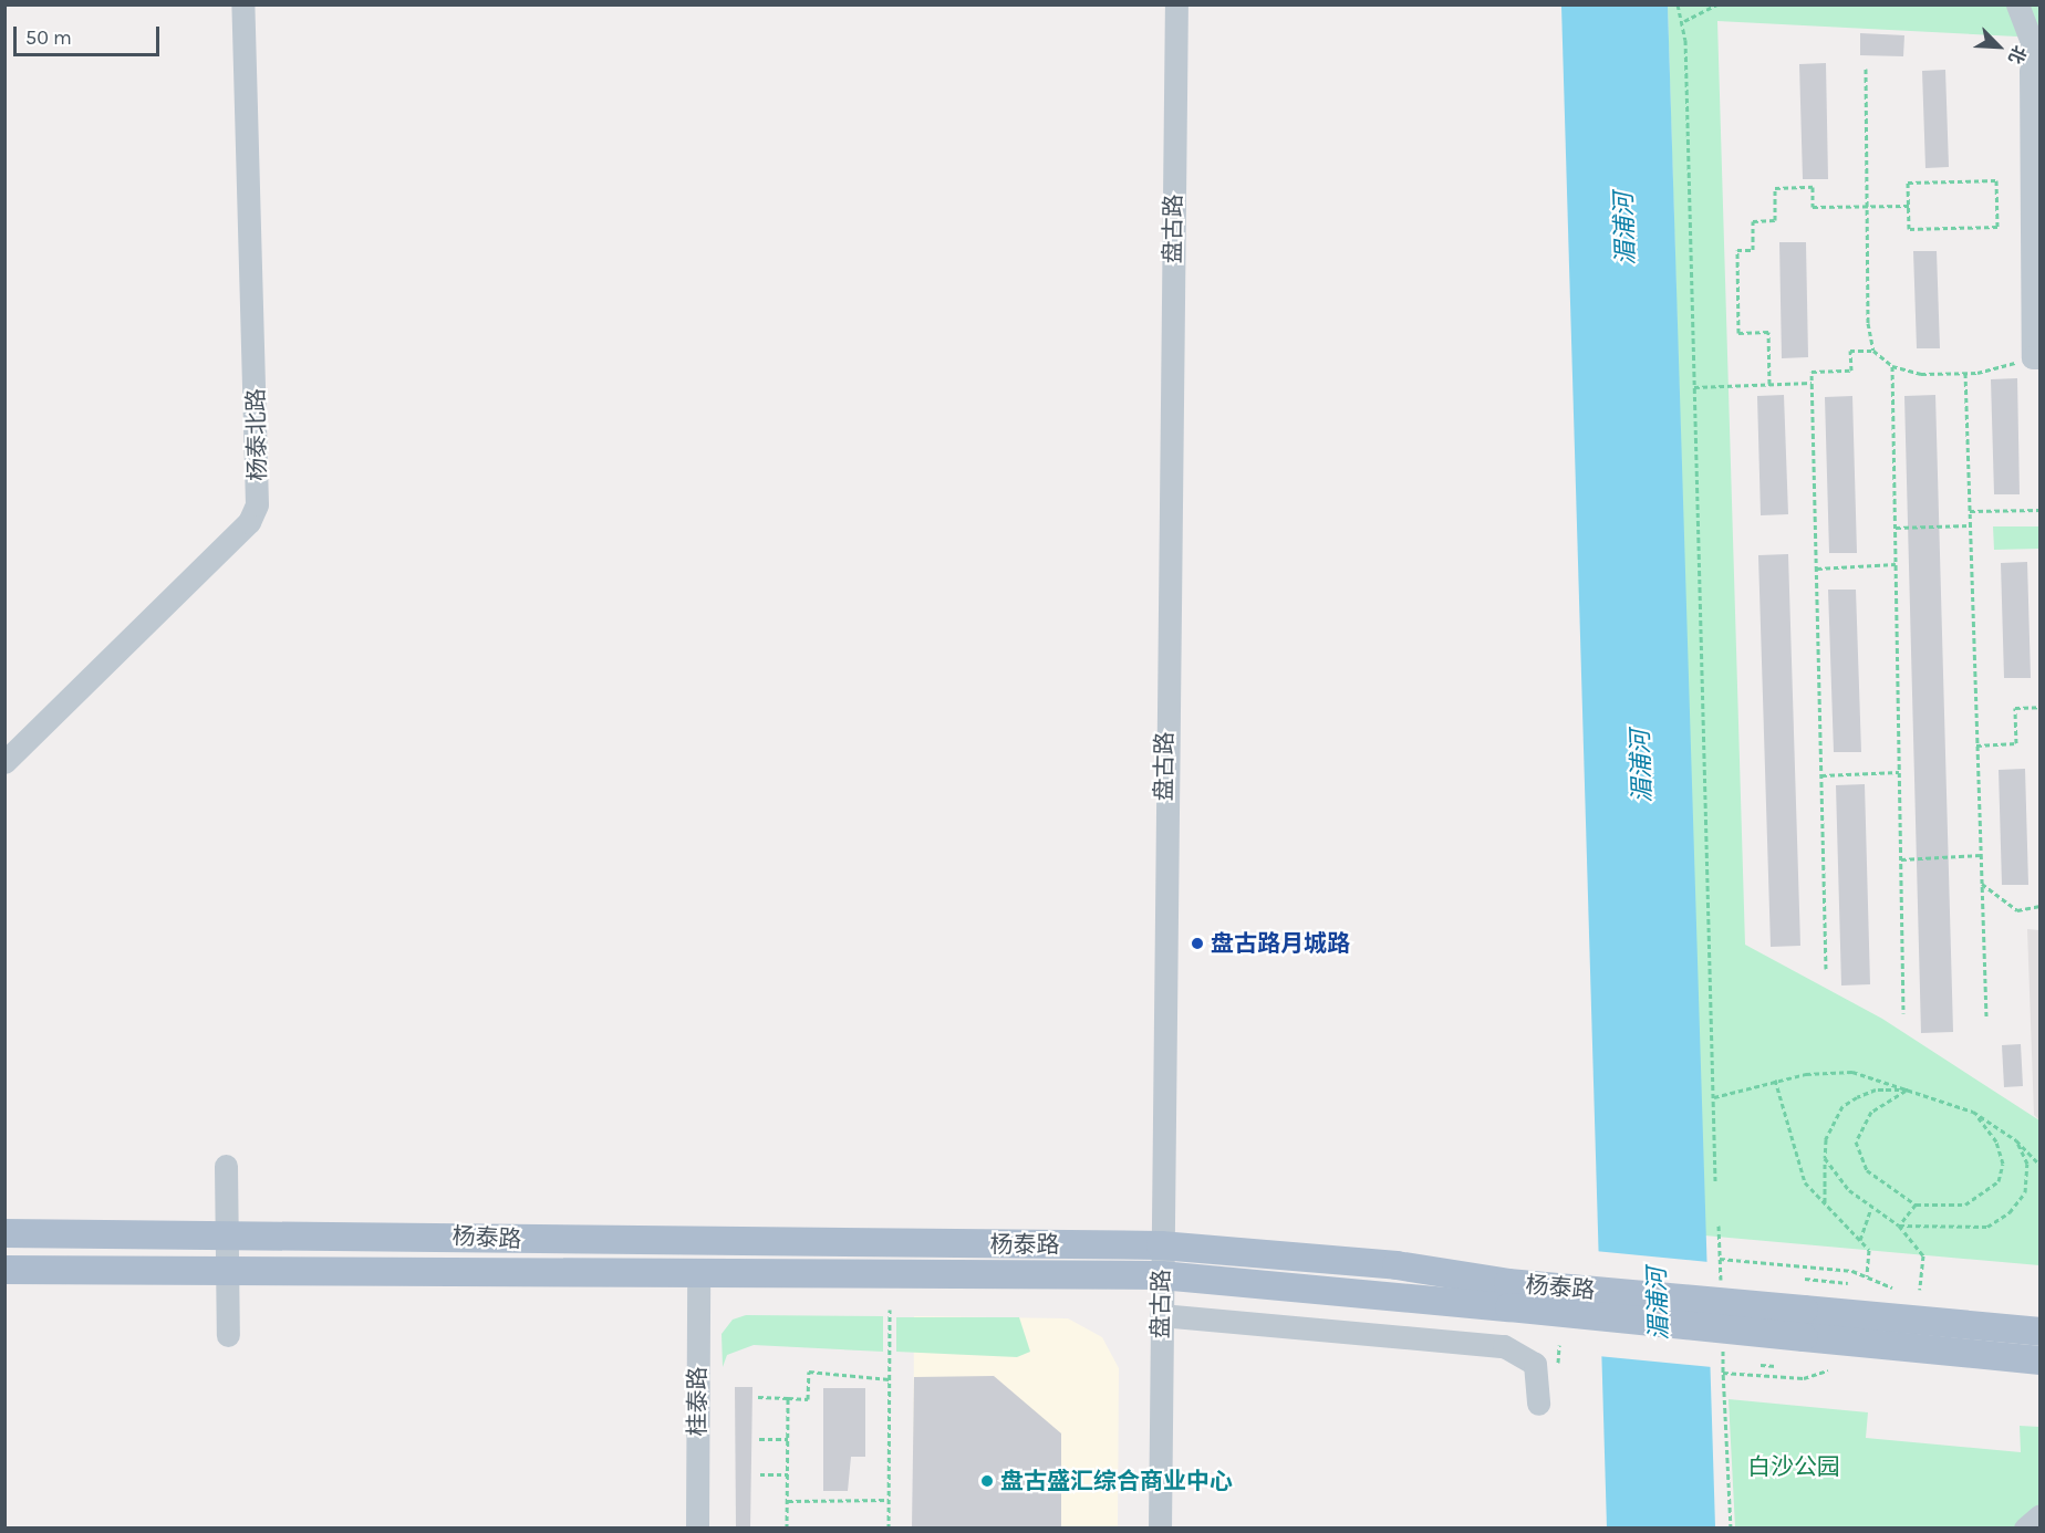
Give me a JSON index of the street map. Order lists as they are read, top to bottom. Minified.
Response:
{"streets":{"main road":["杨泰路"],"street":["盘古路","杨泰北路","桂泰路"]},"crossings":[["盘古路","杨泰路"],["杨泰路","桂泰路"]],"water":["湄浦河"],"parks":["白沙公园"],"places":["盘古路月城路","盘古盛汇综合商业中心"],"scale_bar":"50 m","north":"bottom right"}
